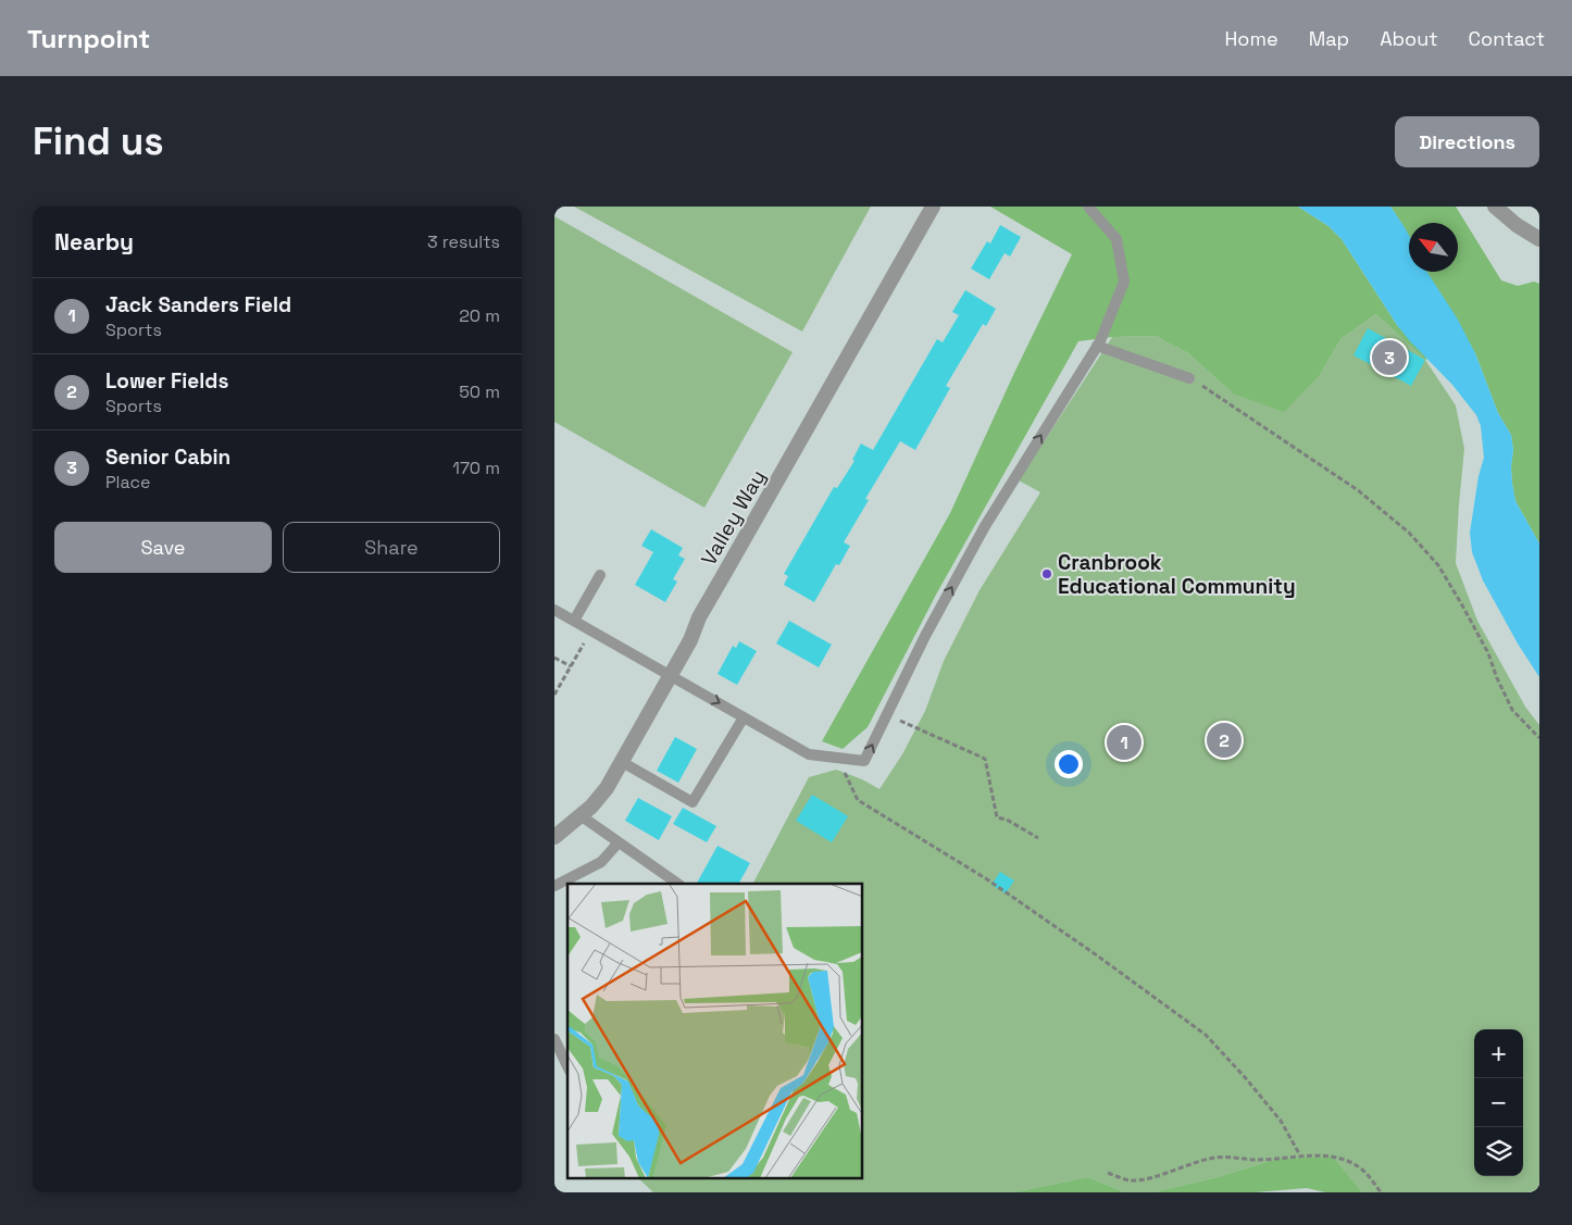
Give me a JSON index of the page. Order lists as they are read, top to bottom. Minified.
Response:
{"streets":{"street":["Valley Way"]},"places":["Cranbrook Educational Community"],"north":"top left","page":{"header":"Turnpoint","nav":["Home","Map","About","Contact"],"buttons":["Directions",["Save","Share"]],"title":"Find us","heading":["Nearby","3 results"],"list":[{"mark":"1","name":"Jack Sanders Field","note":"Sports","value":"20 m"},{"mark":"2","name":"Lower Fields","note":"Sports","value":"50 m"},{"mark":"3","name":"Senior Cabin","note":"Place","value":"170 m"}],"pins":["3","2","1"],"map_buttons":["+","−"]}}
